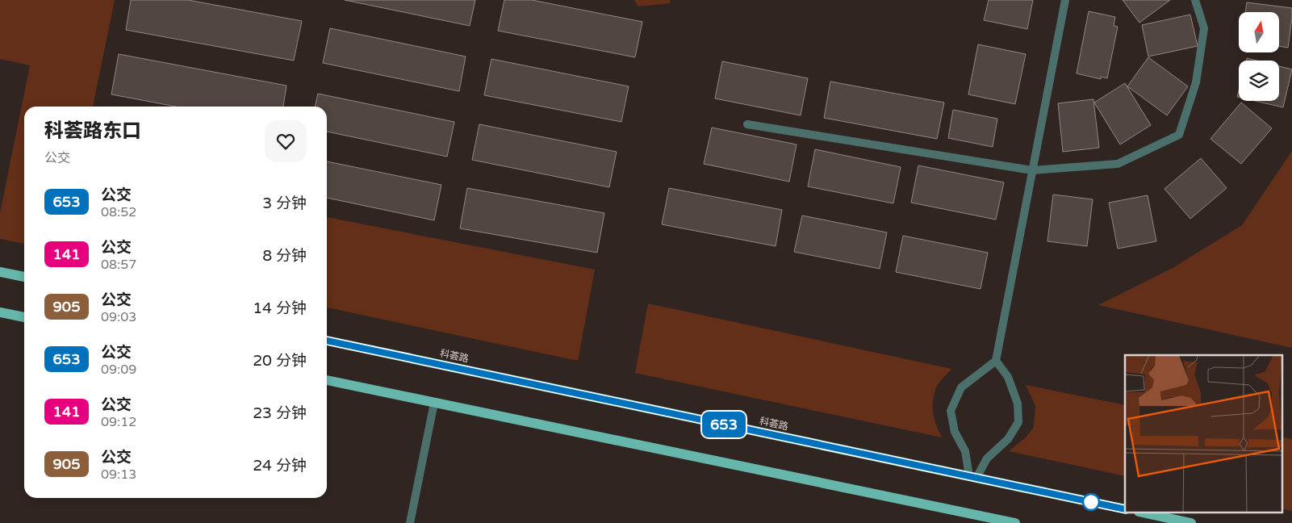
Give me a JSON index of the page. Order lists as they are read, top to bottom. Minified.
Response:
{"streets":{"main road":["科荟路"]},"lines":["bus line 653"],"north":"top","page":{"on_map":"653","heading":["科荟路东口","公交"],"list":[{"mark":"653","name":"公交","note":"08:52","value":"3 分钟"},{"mark":"141","name":"公交","note":"08:57","value":"8 分钟"},{"mark":"905","name":"公交","note":"09:03","value":"14 分钟"},{"mark":"653","name":"公交","note":"09:09","value":"20 分钟"},{"mark":"141","name":"公交","note":"09:12","value":"23 分钟"},{"mark":"905","name":"公交","note":"09:13","value":"24 分钟"}]}}
